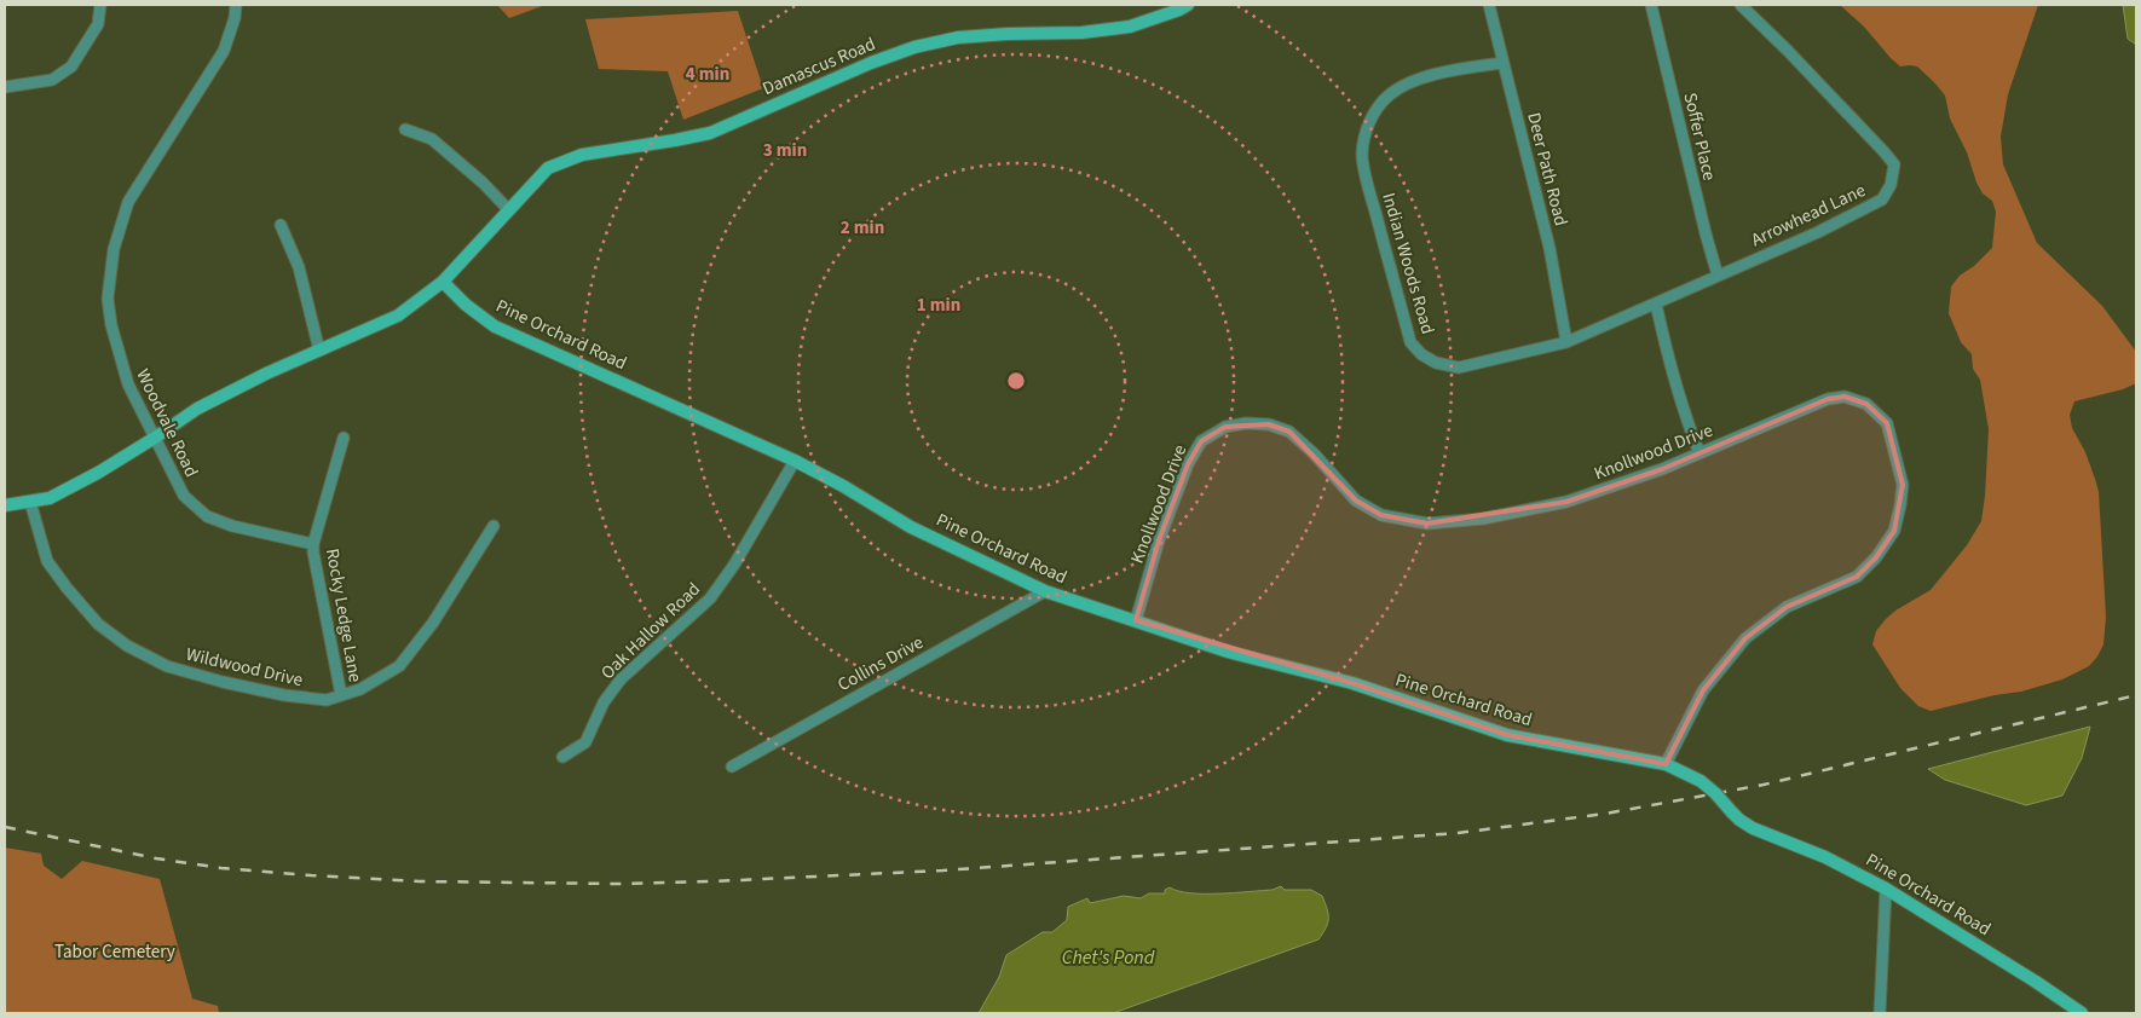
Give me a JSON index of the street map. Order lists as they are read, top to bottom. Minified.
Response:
{"streets":{"street":["Damascus Road","Soffer Place","Deer Path Road","Arrowhead Lane","Indian Woods Road","Pine Orchard Road","Woodvale Road","Knollwood Drive","Rocky Ledge Lane","Oak Hallow Road","Collins Drive","Wildwood Drive"]},"crossings":[["Damascus Road","Pine Orchard Road"],["Soffer Place","Arrowhead Lane"],["Deer Path Road","Indian Woods Road"],["Arrowhead Lane","Indian Woods Road"],["Pine Orchard Road","Knollwood Drive"],["Pine Orchard Road","Oak Hallow Road"],["Pine Orchard Road","Collins Drive"],["Woodvale Road","Rocky Ledge Lane"],["Rocky Ledge Lane","Wildwood Drive"]],"water":["Chet's Pond"],"parks":["Tabor Cemetery"],"rings":["4 min","3 min","2 min","1 min"]}
